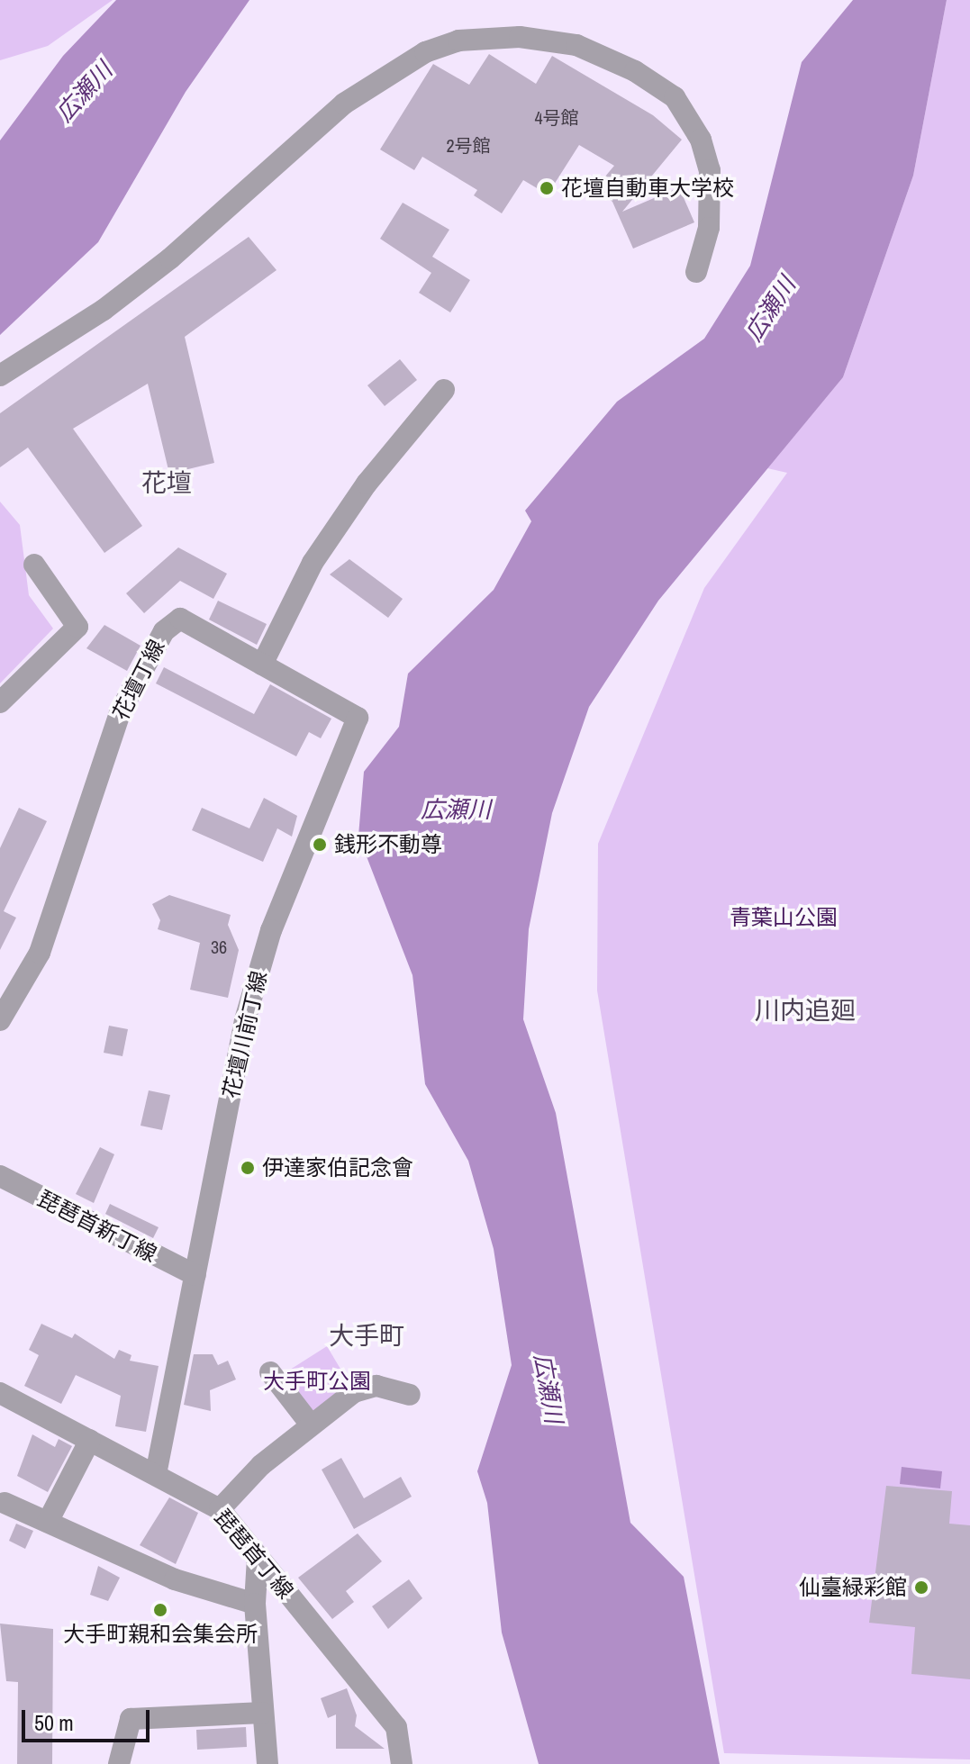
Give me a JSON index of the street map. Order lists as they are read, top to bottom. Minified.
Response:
{"streets":{"street":["花壇丁線","花壇川前丁線","琵琶首新丁線","琵琶首丁線"]},"crossings":[["花壇丁線","花壇川前丁線"],["花壇川前丁線","琵琶首新丁線"],["花壇川前丁線","琵琶首丁線"]],"districts":["花壇","川内追廻","大手町"],"water":["広瀬川"],"parks":["青葉山公園","大手町公園"],"places":["花壇自動車大学校","銭形不動尊","伊達家伯記念會","仙臺緑彩館","大手町親和会集会所"],"house_numbers":["4号館","2号館","36"],"scale_bar":"50 m"}
